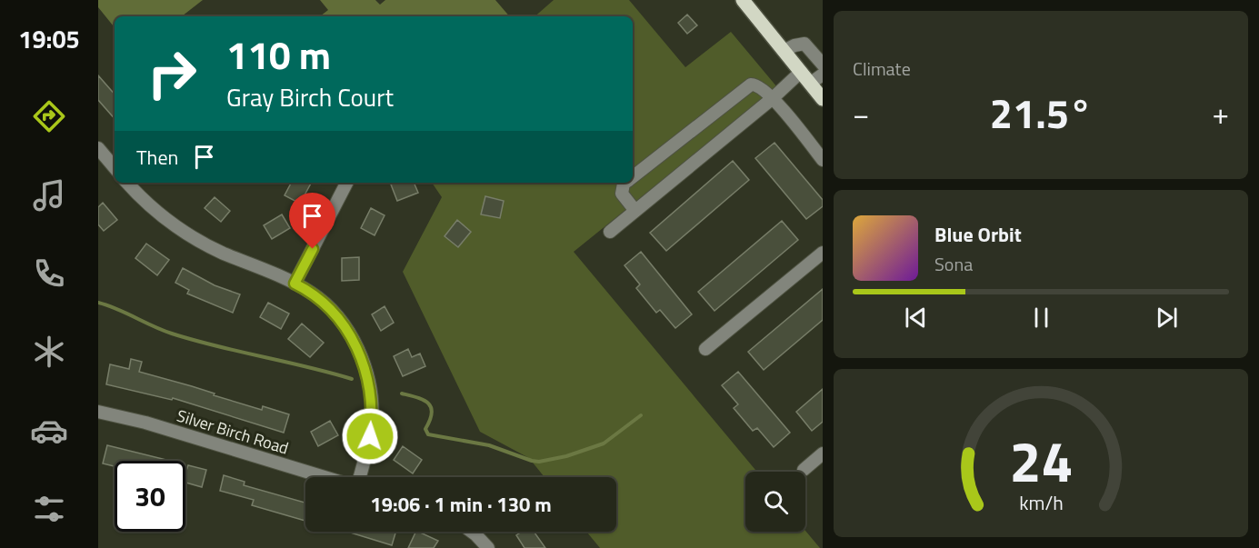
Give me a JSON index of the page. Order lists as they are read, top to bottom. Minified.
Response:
{"streets":{"street":["Silver Birch Road"]},"page":{"tabs":"19:05","tile":"Climate","turn":["110 m","Gray Birch Court"],"heat":["−","21.5°","+"],"then":"Then","song":["Blue Orbit","Sona"],"limit":"30","trip":"19:06 · 1 min · 130 m","gauge":["24","km/h"]}}
